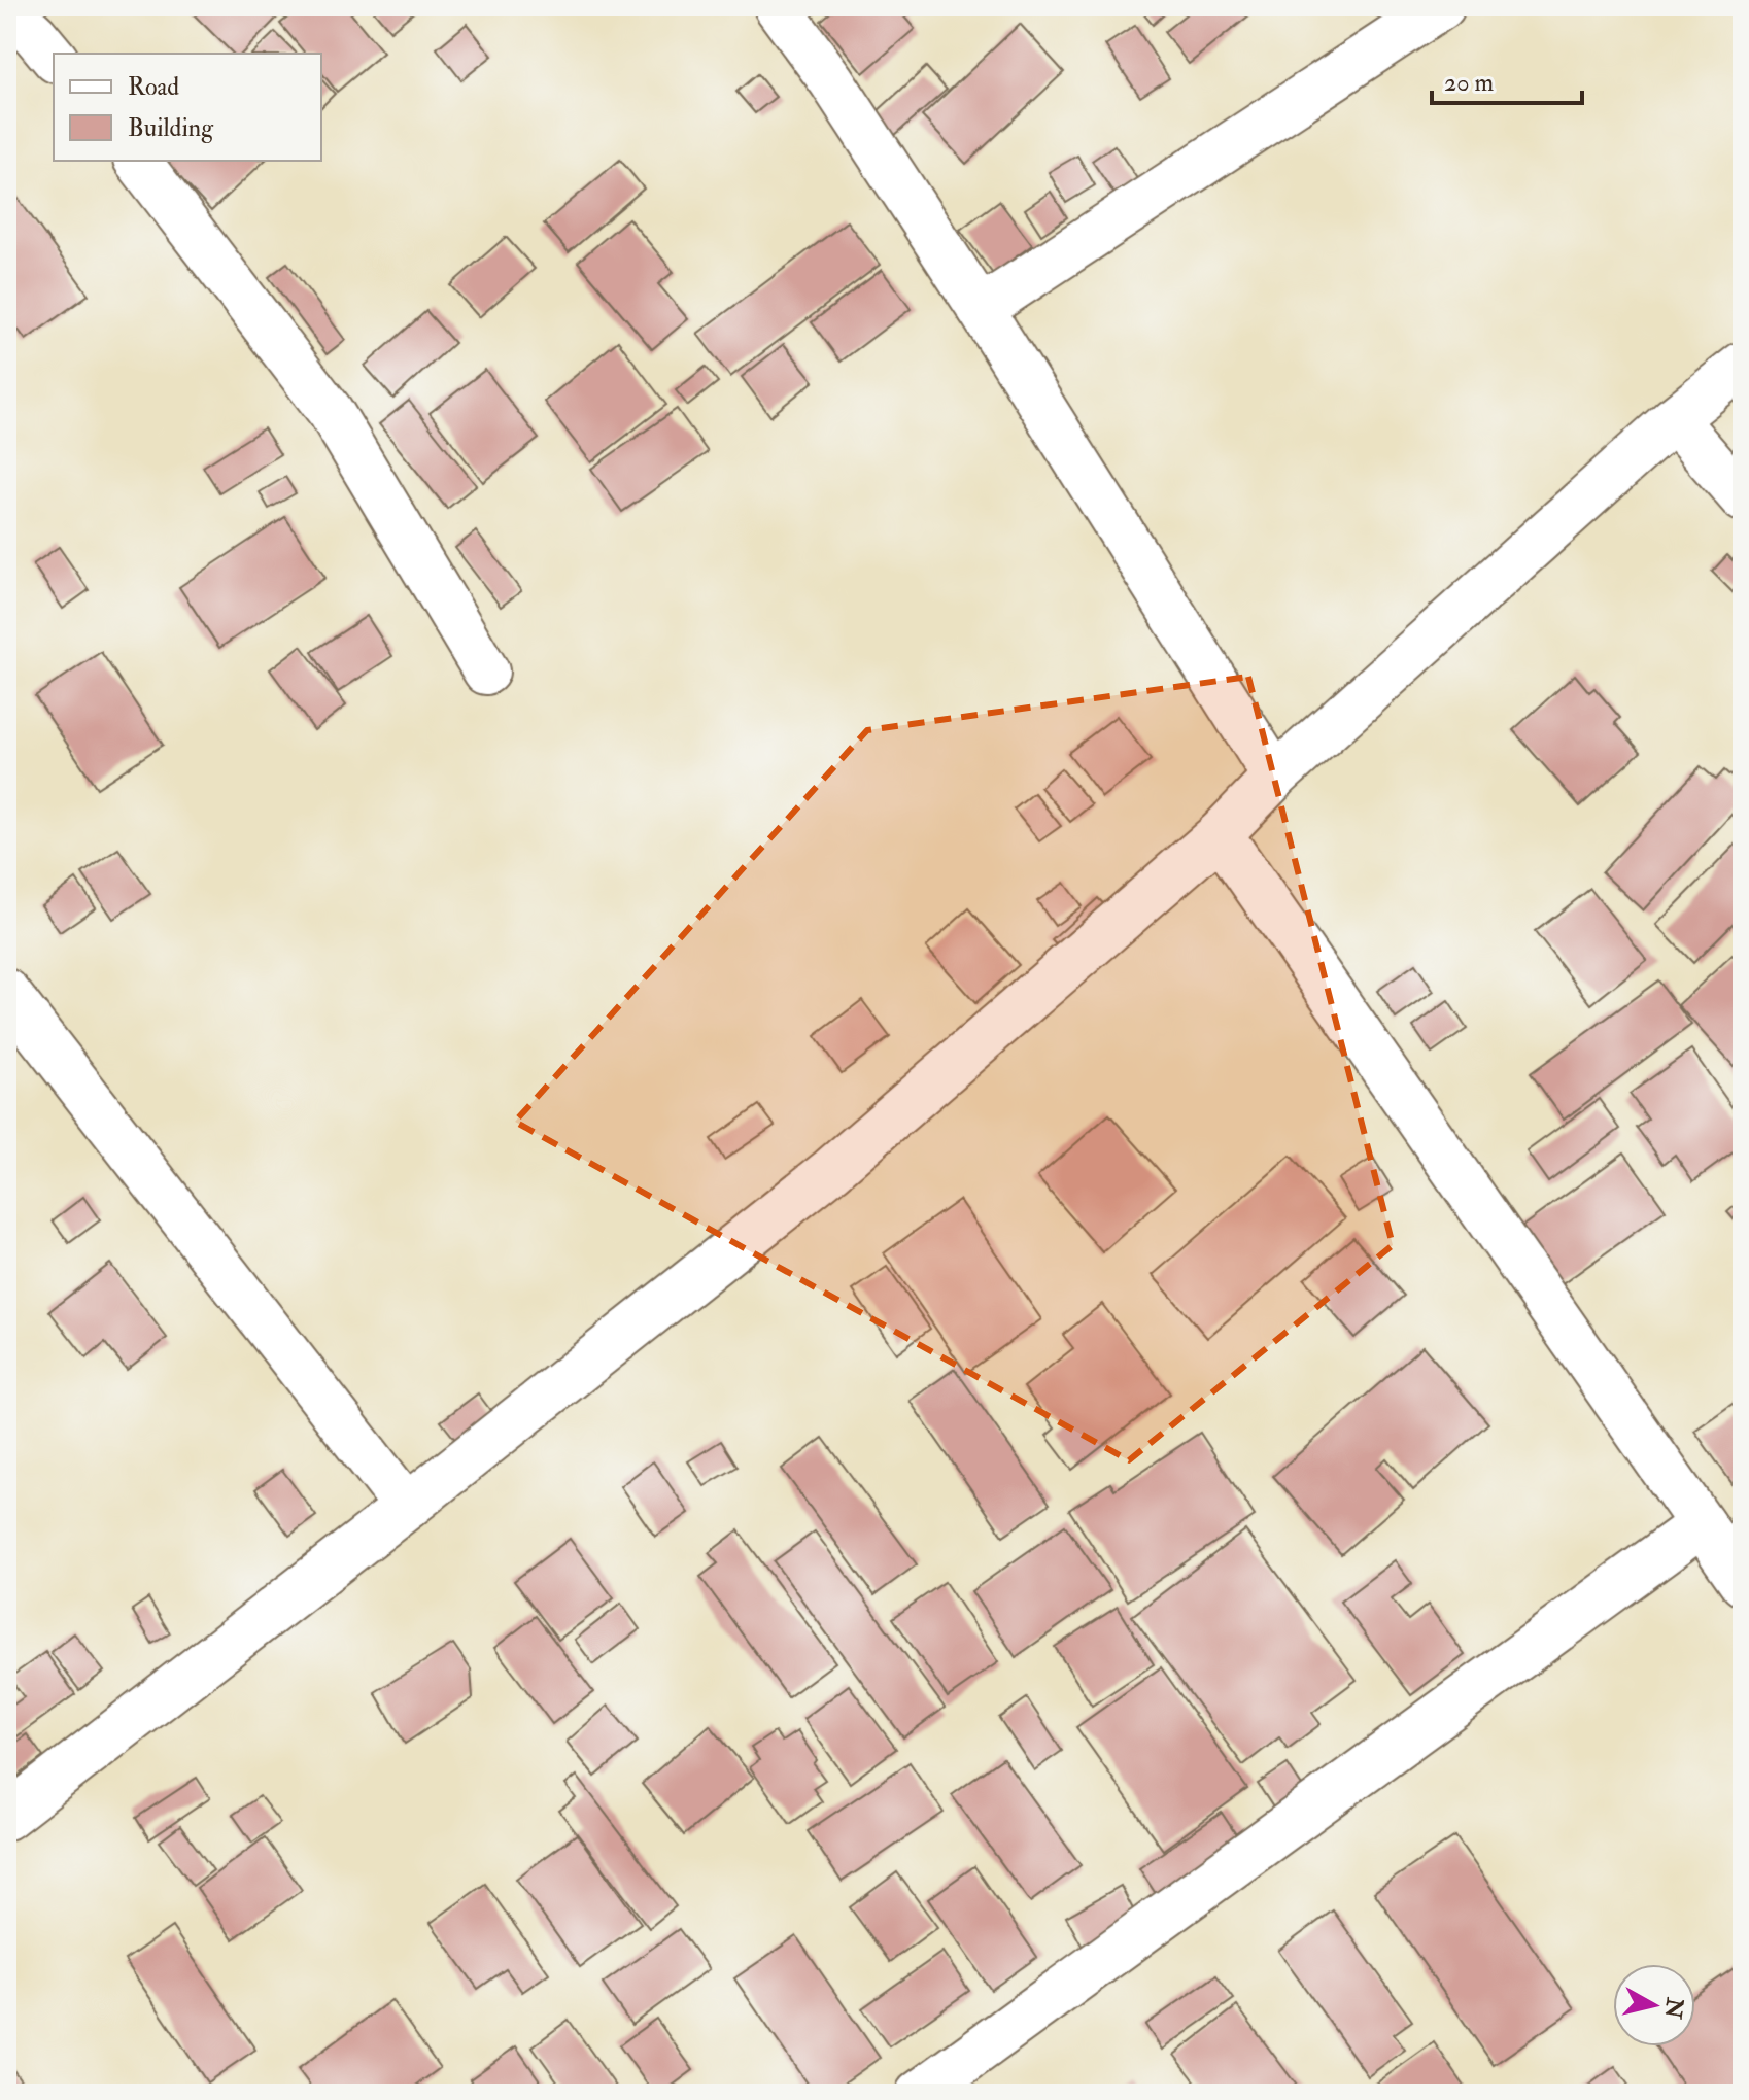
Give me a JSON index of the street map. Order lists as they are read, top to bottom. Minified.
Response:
{"legend":["Road","Building"],"scale_bar":"20 m","north":"right"}
